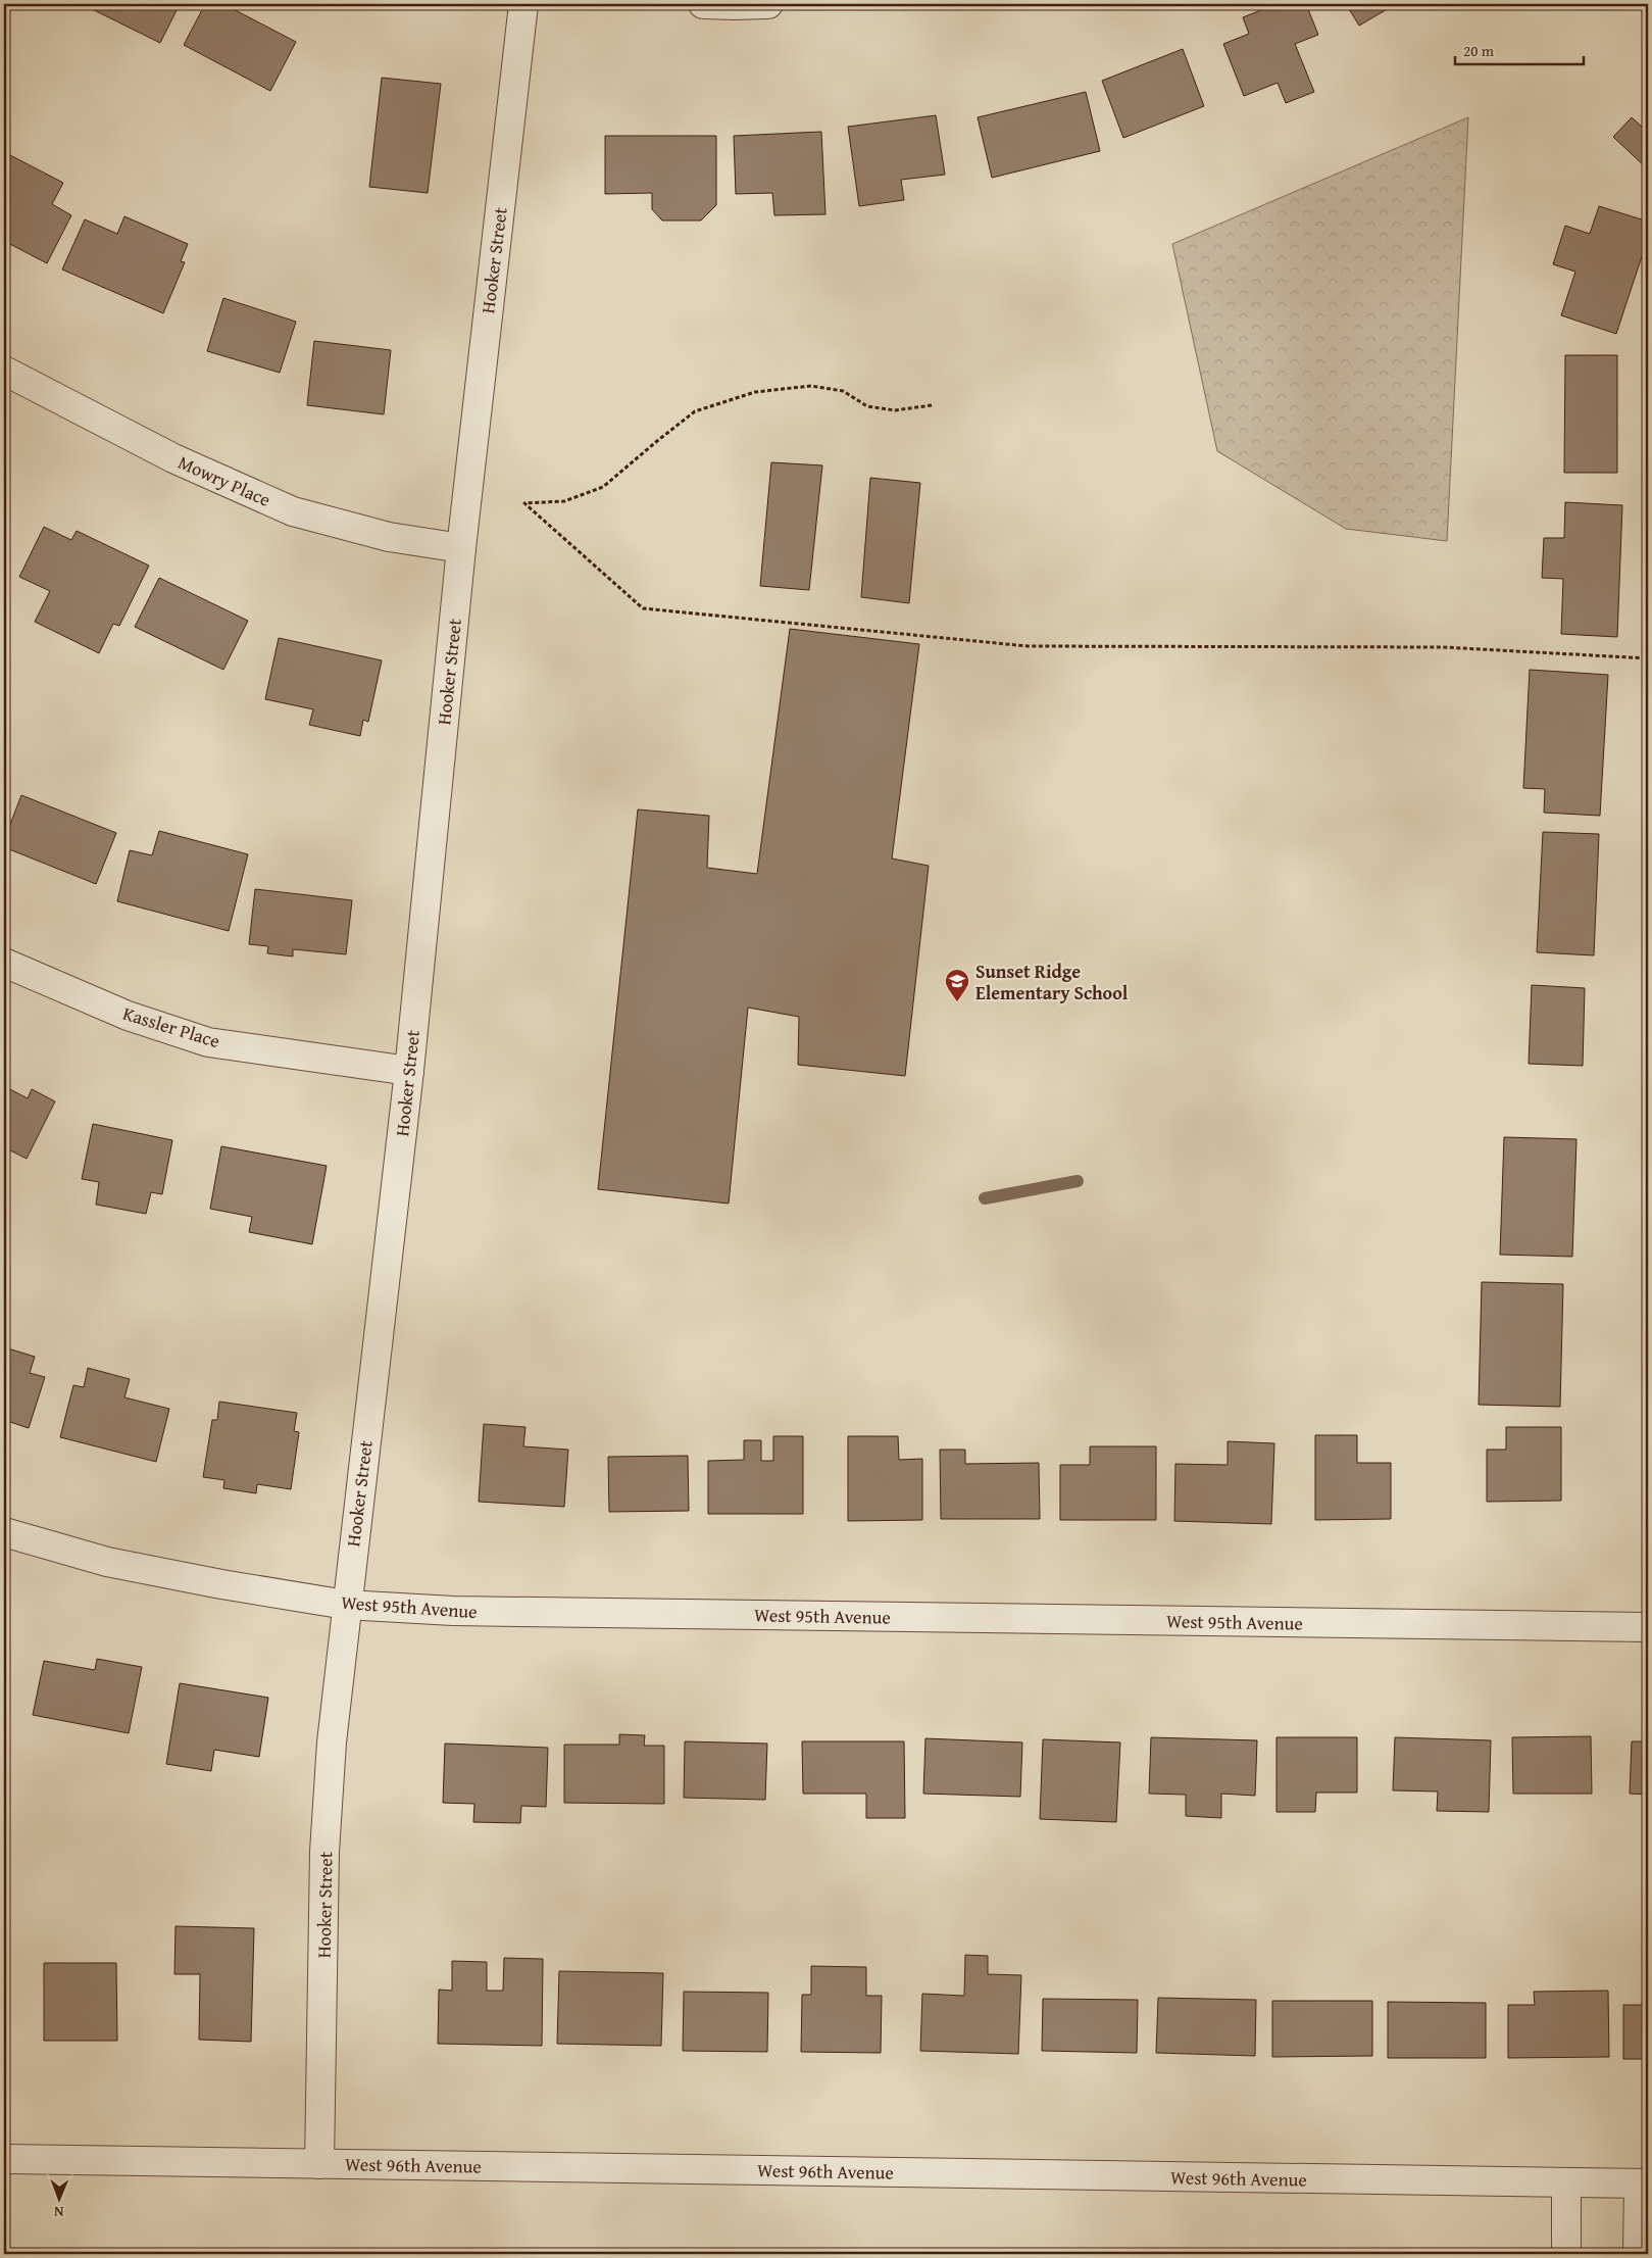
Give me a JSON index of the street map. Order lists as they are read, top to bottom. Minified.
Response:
{"streets":{"street":["Hooker Street","Mowry Place","Kassler Place","West 95th Avenue","West 96th Avenue"]},"crossings":[["Hooker Street","Mowry Place"],["Hooker Street","Kassler Place"],["Hooker Street","West 95th Avenue"],["Hooker Street","West 96th Avenue"]],"places":{"school or university":["Sunset Ridge Elementary School"]},"scale_bar":"20 m","north":"bottom"}
